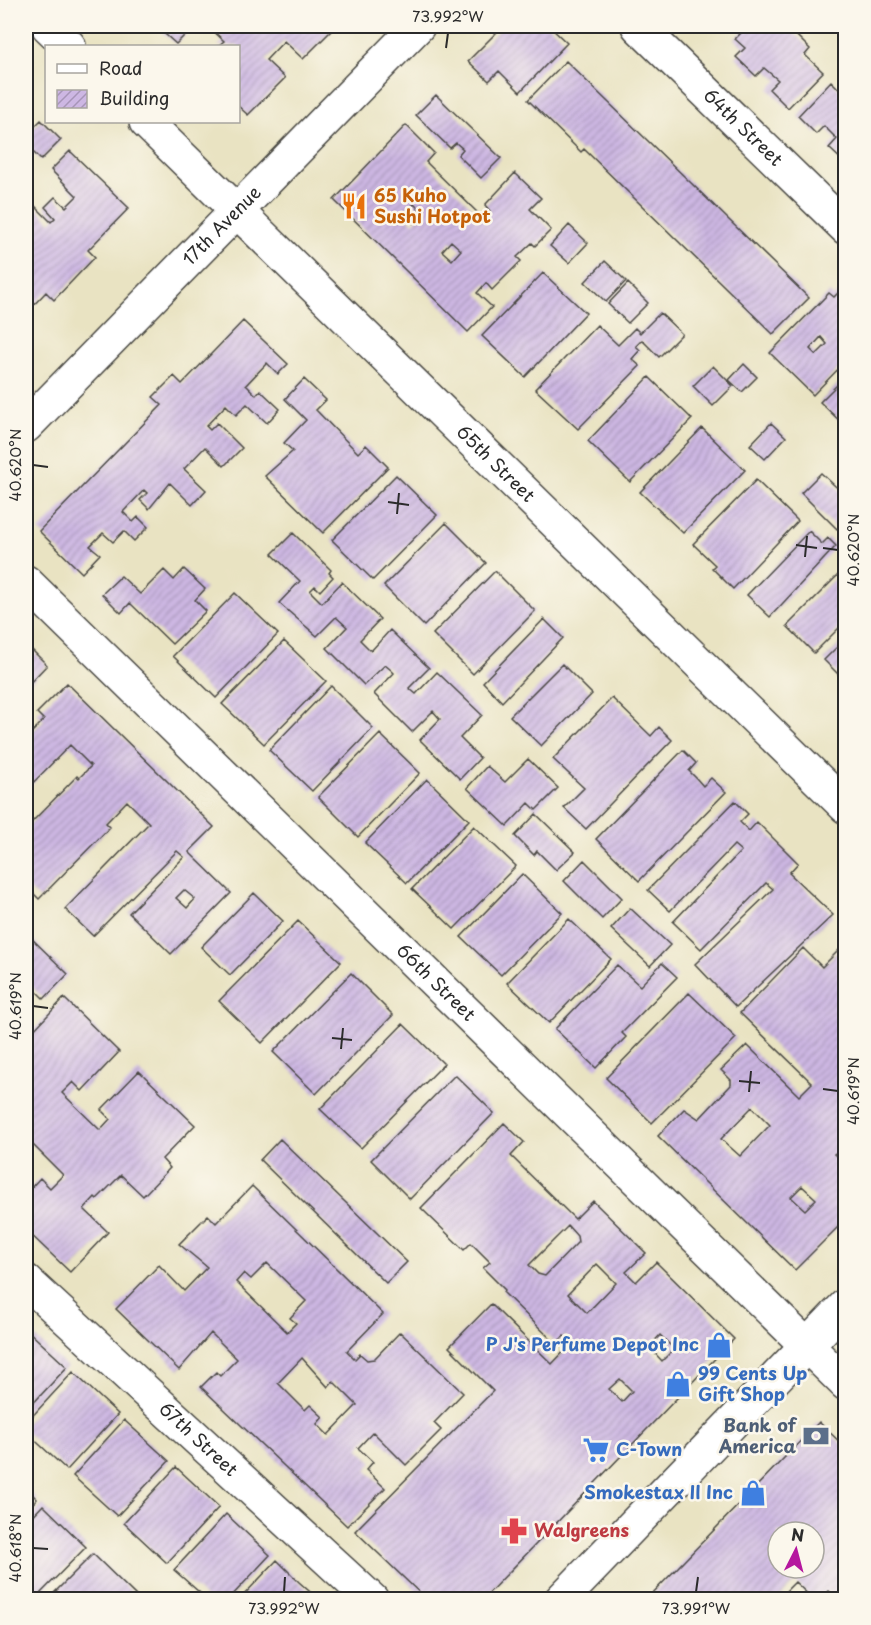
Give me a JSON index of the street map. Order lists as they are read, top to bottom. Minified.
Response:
{"streets":{"street":["64th Street","17th Avenue","65th Street","66th Street","67th Street"]},"crossings":[["17th Avenue","65th Street"]],"places":{"restaurant":["65 Kuho Sushi Hotpot"],"shop":["P J's Perfume Depot Inc","99 Cents Up Gift Shop","Smokestax II Inc"],"bank":["Bank of America"],"supermarket":["C-Town"],"pharmacy":["Walgreens"]},"legend":["Road","Building"],"north":"top","coordinates":["73.992°W","40.620°N","40.619°N","40.618°N","73.991°W"]}
